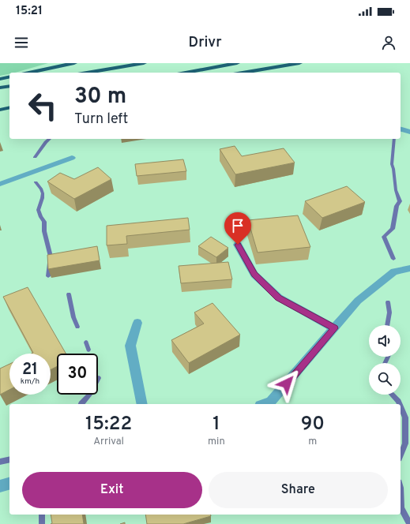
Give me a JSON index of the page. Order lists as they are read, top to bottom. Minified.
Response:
{"page":{"status":"15:21","header":"Drivr","turn":["30 m","Turn left"],"speed":"21 km/h","limit":"30","eta":["15:22","Arrival","1","min","90","m"],"buttons":["Exit","Share"]}}
